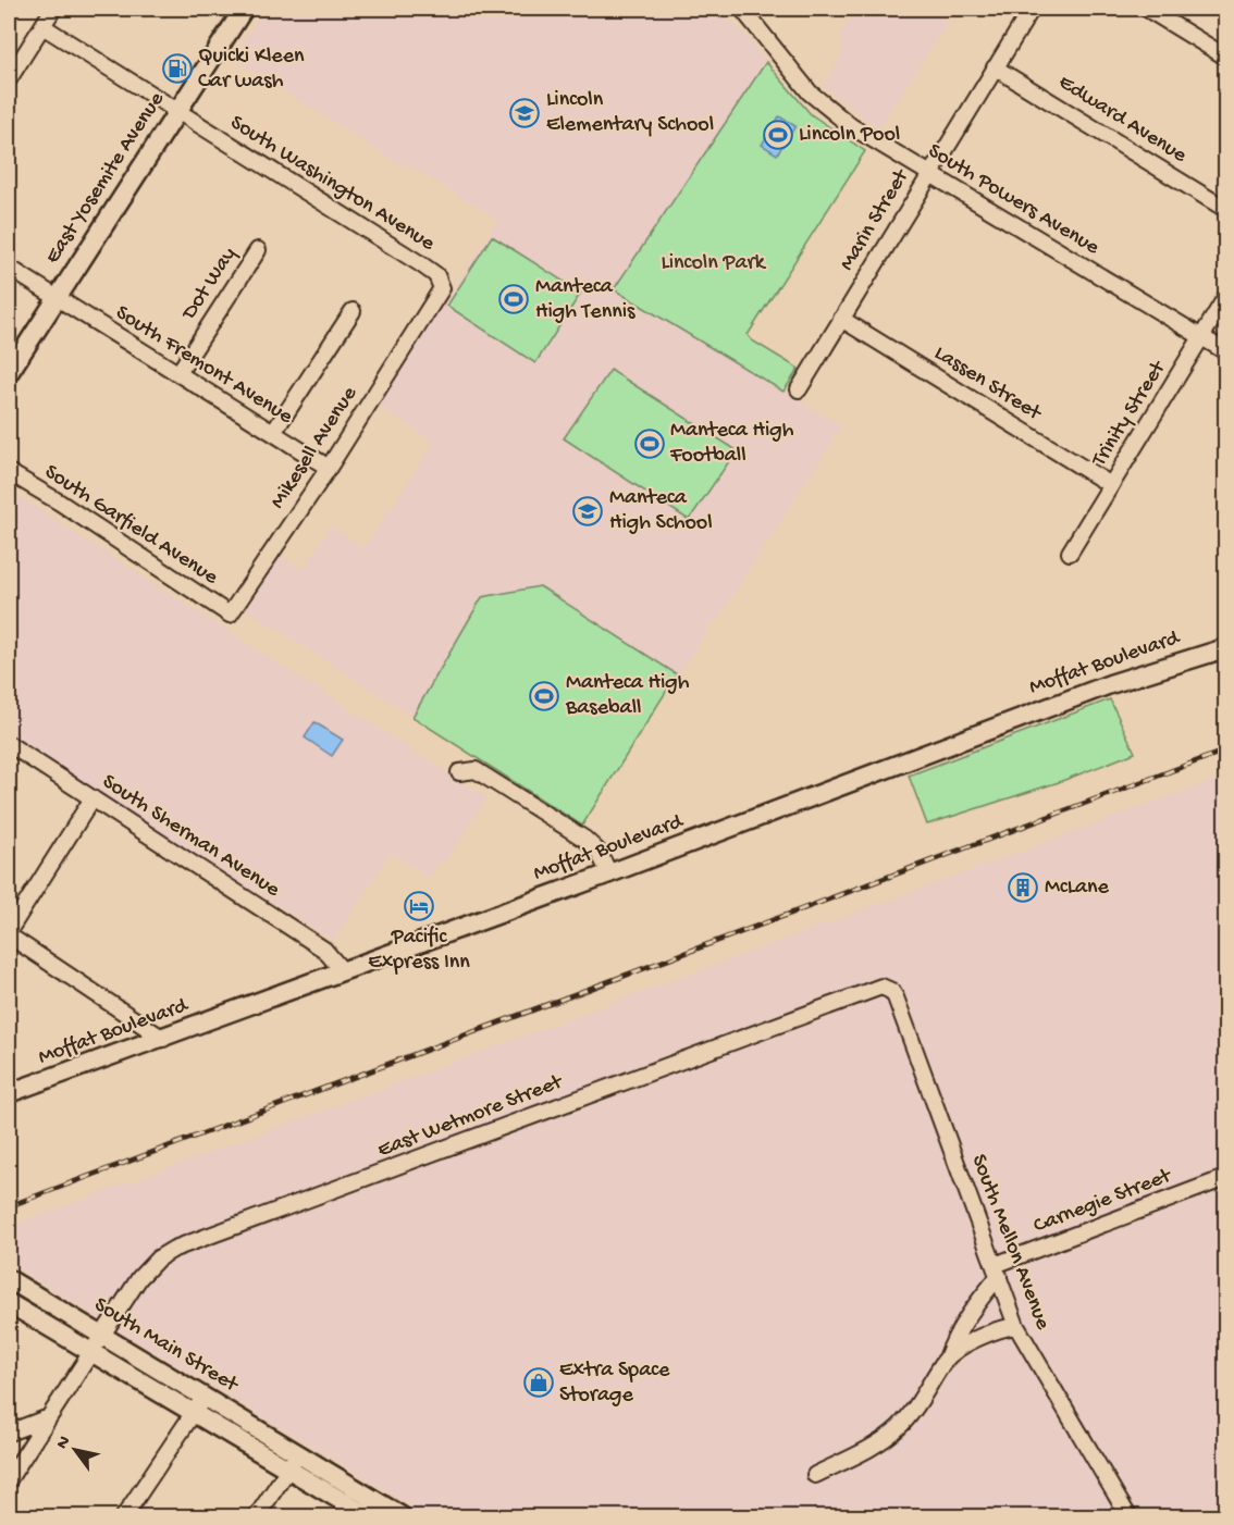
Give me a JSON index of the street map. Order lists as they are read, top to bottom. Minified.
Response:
{"streets":{"main road":["East Yosemite Avenue","Moffat Boulevard","South Main Street"],"street":["Edward Avenue","South Washington Avenue","South Powers Avenue","Marin Street","Dot Way","South Fremont Avenue","Lassen Street","Trinity Street","Mikesell Avenue","South Garfield Avenue","South Sherman Avenue","East Wetmore Street","Carnegie Street","South Mellon Avenue"]},"crossings":[["Edward Avenue","Marin Street"],["East Yosemite Avenue","South Washington Avenue"],["East Yosemite Avenue","South Fremont Avenue"],["South Washington Avenue","Mikesell Avenue"],["South Powers Avenue","Marin Street"],["South Powers Avenue","Trinity Street"],["Marin Street","Lassen Street"],["Dot Way","South Fremont Avenue"],["South Fremont Avenue","Mikesell Avenue"],["Lassen Street","Trinity Street"],["Mikesell Avenue","South Garfield Avenue"],["Moffat Boulevard","South Sherman Avenue"],["East Wetmore Street","South Mellon Avenue"],["East Wetmore Street","South Main Street"],["Carnegie Street","South Mellon Avenue"]],"parks":["Lincoln Park"],"places":{"fuel station":["Quicki Kleen Car wash"],"school or university":["Lincoln Elementary School","Manteca High School"],"sports":["Lincoln Pool","Manteca High Tennis","Manteca High Football","Manteca High Baseball"],"building":["McLane"],"hotel":["Pacific Express Inn"],"shop":["Extra Space Storage"]},"north":"top left"}
